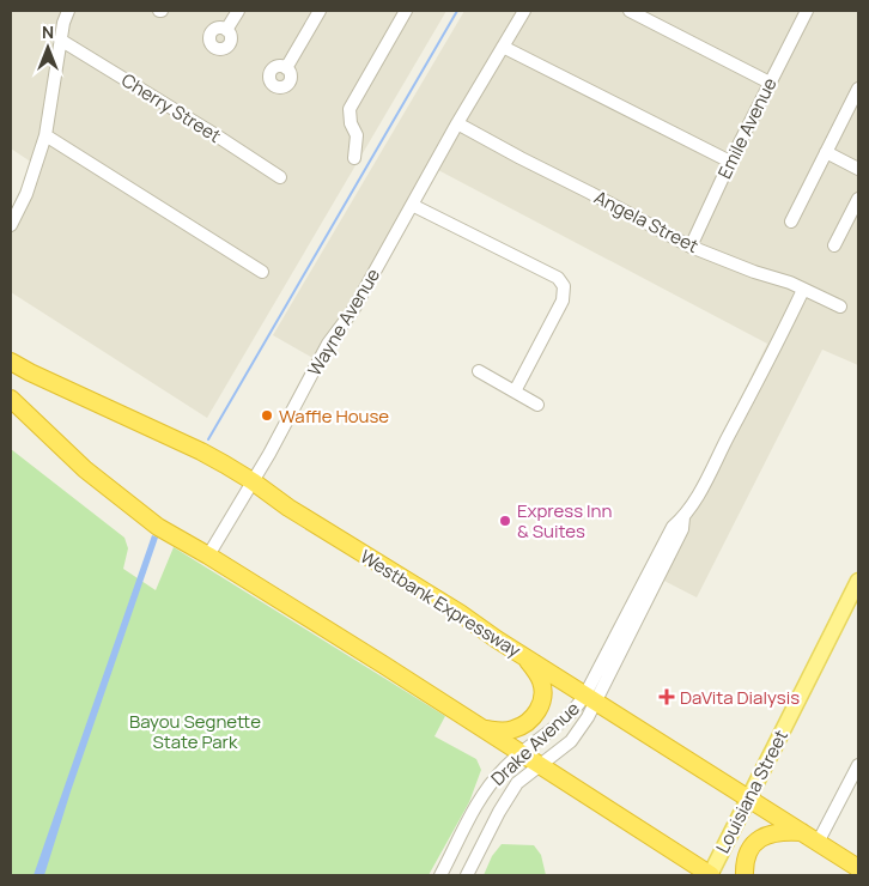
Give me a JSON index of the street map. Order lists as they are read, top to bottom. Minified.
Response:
{"streets":{"highway":["Westbank Expressway"],"main road":["Louisiana Street"],"street":["Cherry Street","Emile Avenue","Angela Street","Wayne Avenue","Drake Avenue"]},"crossings":[["Emile Avenue","Angela Street"],["Angela Street","Wayne Avenue"],["Angela Street","Drake Avenue"],["Wayne Avenue","Westbank Expressway"],["Westbank Expressway","Drake Avenue"],["Westbank Expressway","Louisiana Street"]],"parks":["Bayou Segnette State Park"],"places":{"other":["Waffle House","Express Inn & Suites"],"health":["DaVita Dialysis"]},"north":"top"}
